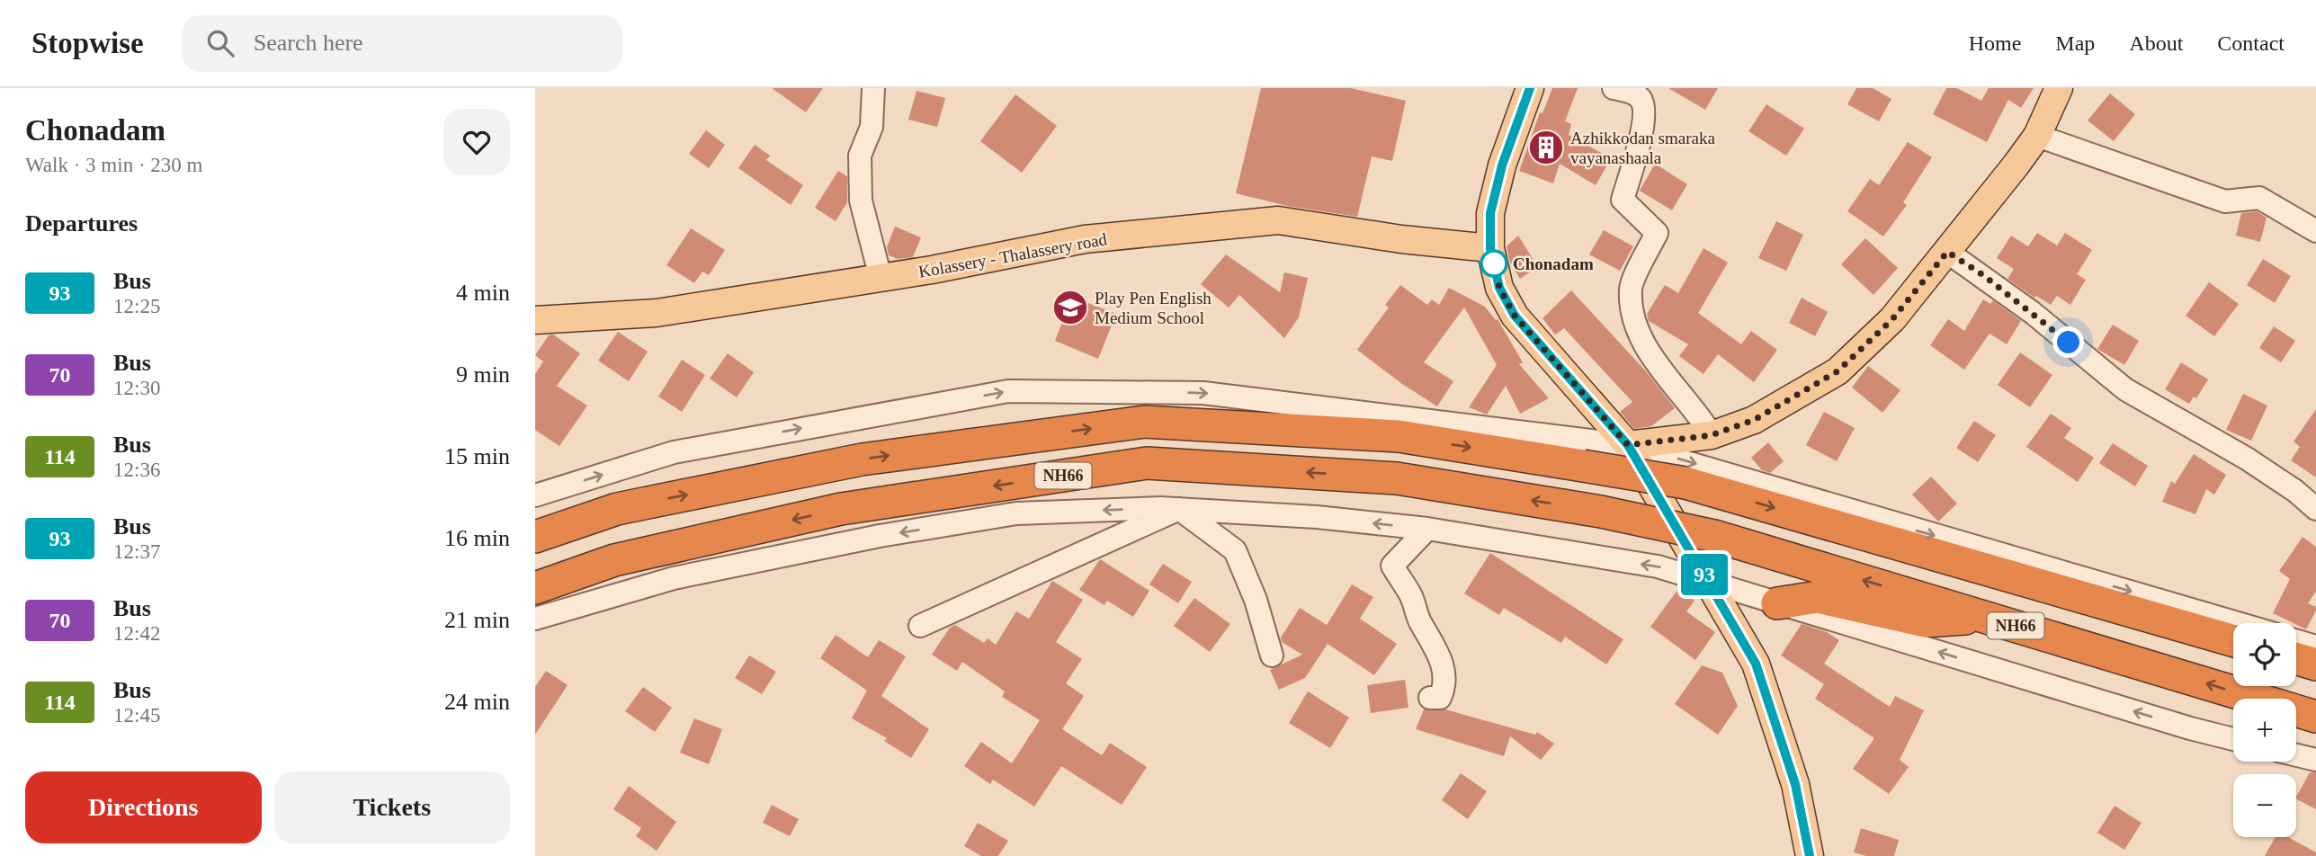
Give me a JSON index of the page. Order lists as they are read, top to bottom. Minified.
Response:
{"streets":{"highway":["NH66"],"main road":["Kolassery - Thalassery road"]},"places":{"building":["Azhikkodan smaraka vayanashaala"],"other":["Chonadam"],"school or university":["Play Pen English Medium School"]},"lines":["bus line 93"],"page":{"header":"Stopwise","search":"Search here","nav":["Home","Map","About","Contact"],"heading":[["Chonadam","Walk · 3 min · 230 m"],"Departures"],"on_map":"93","list":[{"mark":"93","name":"Bus","note":"12:25","value":"4 min"},{"mark":"70","name":"Bus","note":"12:30","value":"9 min"},{"mark":"114","name":"Bus","note":"12:36","value":"15 min"},{"mark":"93","name":"Bus","note":"12:37","value":"16 min"},{"mark":"70","name":"Bus","note":"12:42","value":"21 min"},{"mark":"114","name":"Bus","note":"12:45","value":"24 min"}],"map_buttons":["+","−"],"buttons":["Directions","Tickets"]}}
